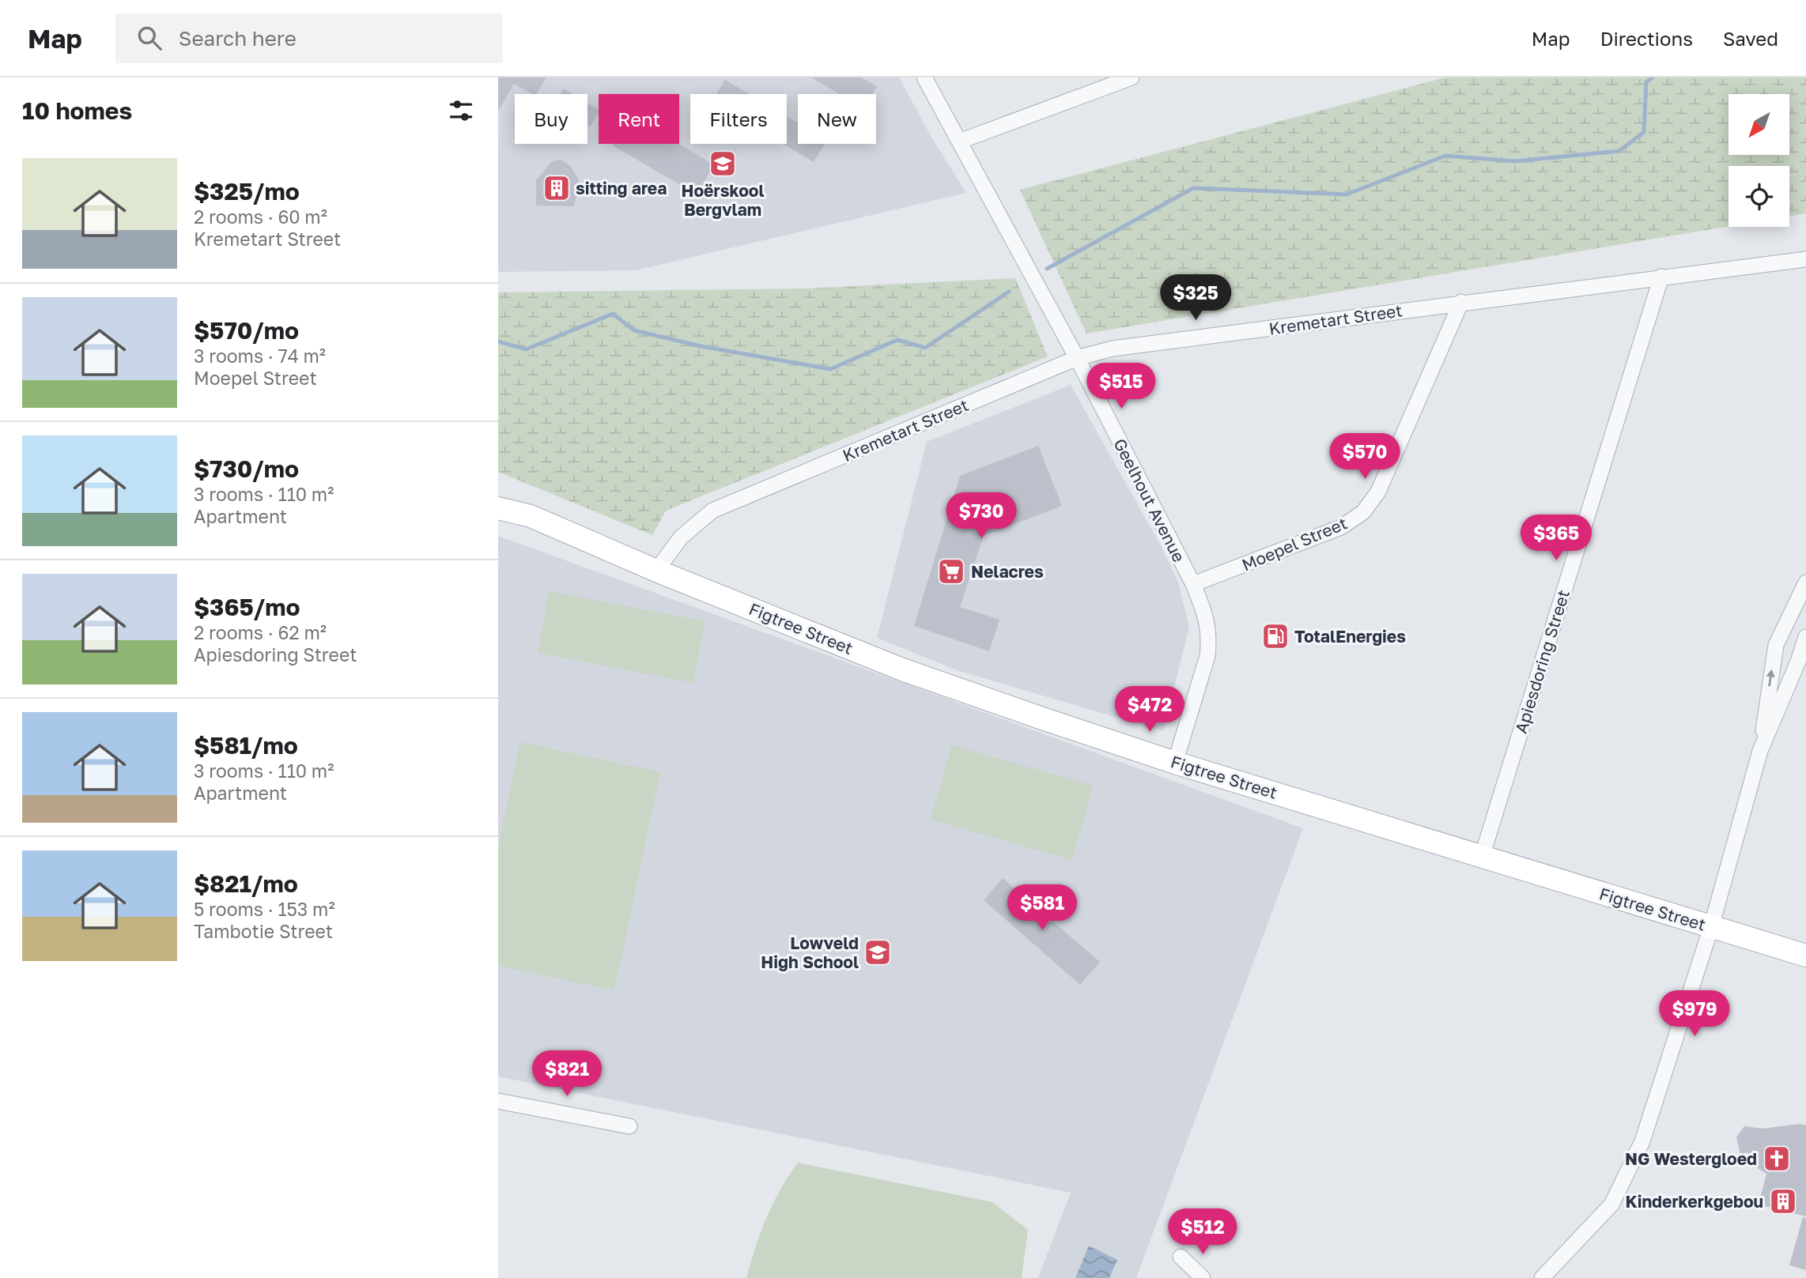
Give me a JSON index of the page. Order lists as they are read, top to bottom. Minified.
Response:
{"streets":{"street":["Kremetart Street","Geelhout Avenue","Moepel Street","Figtree Street","Apiesdoring Street"]},"crossings":[["Kremetart Street","Geelhout Avenue"],["Kremetart Street","Moepel Street"],["Kremetart Street","Figtree Street"],["Kremetart Street","Apiesdoring Street"],["Geelhout Avenue","Moepel Street"],["Geelhout Avenue","Figtree Street"],["Figtree Street","Apiesdoring Street"]],"places":{"school or university":["Hoërskool Bergvlam","Lowveld High School"],"building":["sitting area","Kinderkerkgebou"],"supermarket":["Nelacres"],"fuel station":["TotalEnergies"],"church":["NG Westergloed"]},"north":"bottom left","page":{"header":"Map","search":"Search here","nav":["Map","Directions","Saved"],"heading":"10 homes","chip":["Buy","Rent","Filters","New"],"list":[{"name":"$325/mo","note":"2 rooms · 60 m² · Kremetart Street"},{"name":"$570/mo","note":"3 rooms · 74 m² · Moepel Street"},{"name":"$730/mo","note":"3 rooms · 110 m² · Apartment"},{"name":"$365/mo","note":"2 rooms · 62 m² · Apiesdoring Street"},{"name":"$581/mo","note":"3 rooms · 110 m² · Apartment"},{"name":"$821/mo","note":"5 rooms · 153 m² · Tambotie Street"}],"price":["$325","$515","$570","$730","$365","$472","$581","$979","$821","$512"]}}
